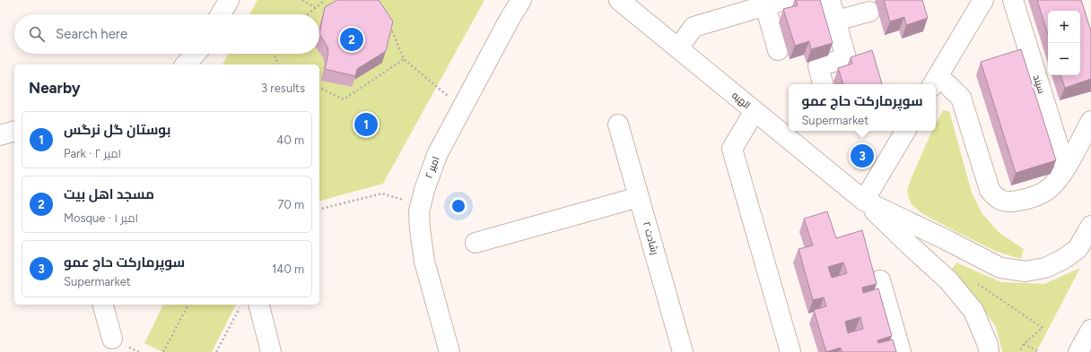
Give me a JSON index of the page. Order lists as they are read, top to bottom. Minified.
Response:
{"streets":{"main road":["سپند","الهیه","امیر ۲","رشادت ۲"]},"page":{"map_buttons":["+","−"],"search":"Search here","pins":["2","1","3"],"heading":["Nearby","3 results"],"popup":["سوپرمارکت حاج عمو","Supermarket"],"list":[{"mark":"1","name":"بوستان گل نرگس","note":"Park · امیر ۲","value":"40 m"},{"mark":"2","name":"مسجد اهل بیت","note":"Mosque · امیر ۱","value":"70 m"},{"mark":"3","name":"سوپرمارکت حاج عمو","note":"Supermarket","value":"140 m"}]}}
